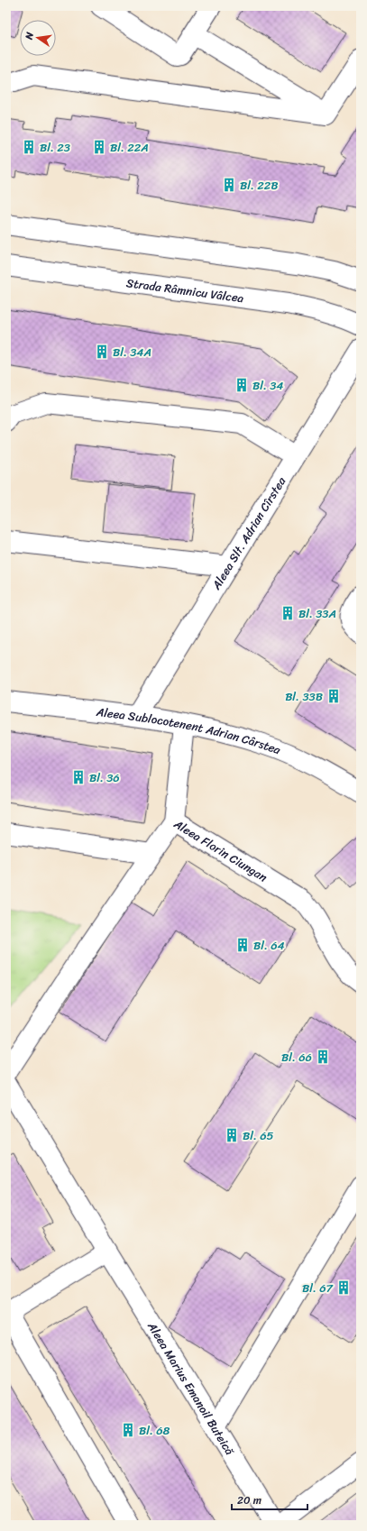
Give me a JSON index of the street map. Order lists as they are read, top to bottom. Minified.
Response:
{"streets":{"street":["Strada Râmnicu Vâlcea","Aleea Slt. Adrian Cîrstea","Aleea Sublocotenent Adrian Cârstea","Aleea Florin Ciungan","Aleea Marius Emanoil Buteică"]},"crossings":[["Aleea Slt. Adrian Cîrstea","Aleea Sublocotenent Adrian Cârstea"]],"places":{"building":["Bl. 23","Bl. 22A","Bl. 22B","Bl. 34A","Bl. 34","Bl. 33A","Bl. 33B","Bl. 36","Bl. 64","Bl. 66","Bl. 65","Bl. 67","Bl. 68"]},"scale_bar":"20 m","north":"left"}
